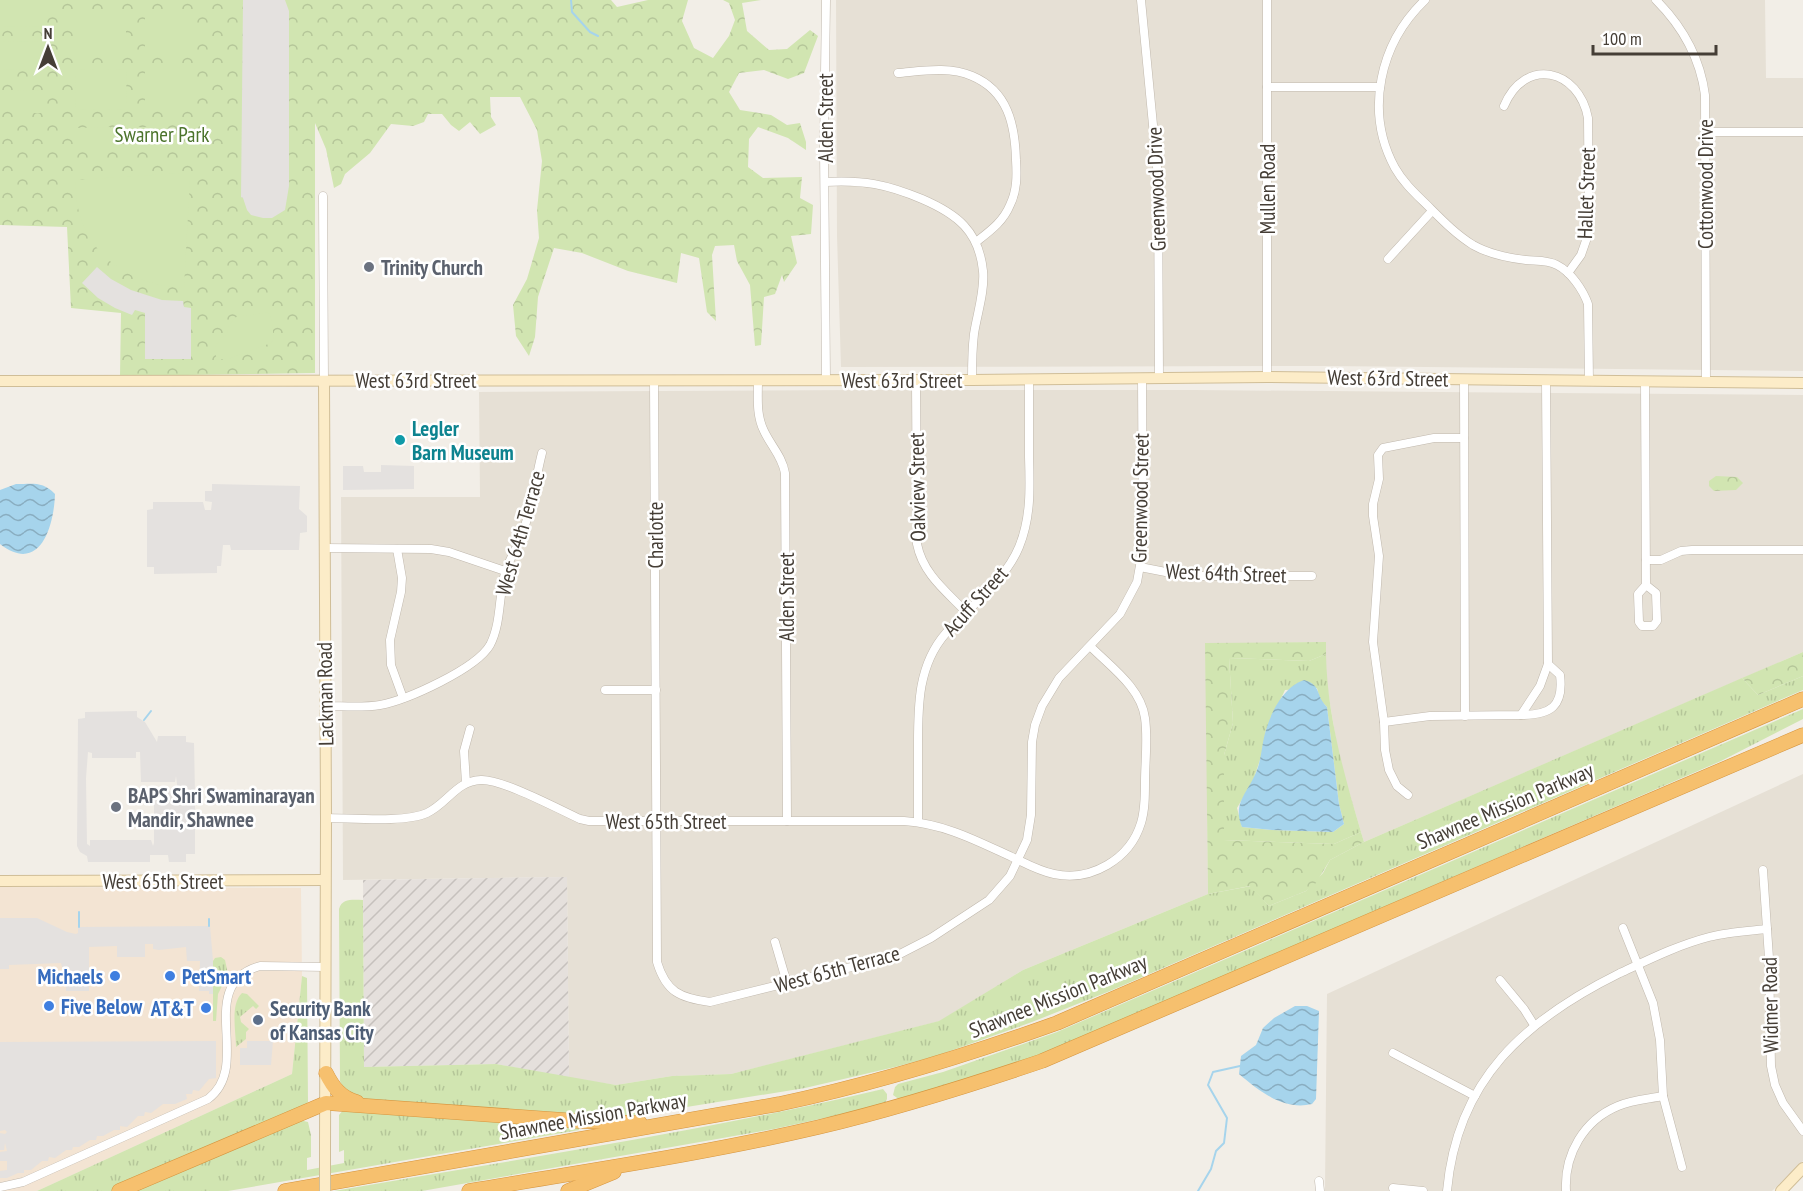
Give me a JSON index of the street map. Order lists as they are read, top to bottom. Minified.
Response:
{"streets":{"highway":["Shawnee Mission Parkway"],"street":["Alden Street","Cottonwood Drive","Greenwood Drive","Mullen Road","Hallet Street","West 63rd Street","Oakview Street","Greenwood Street","West 64th Terrace","Charlotte","West 64th Street","Acuff Street","Lackman Road","West 65th Street","West 65th Terrace","Widmer Road"]},"crossings":[["Alden Street","West 63rd Street"],["Alden Street","West 65th Street"],["Cottonwood Drive","West 63rd Street"],["Greenwood Drive","West 63rd Street"],["Mullen Road","West 63rd Street"],["West 63rd Street","Oakview Street"],["West 63rd Street","Greenwood Street"],["West 63rd Street","Charlotte"],["West 63rd Street","Acuff Street"],["West 63rd Street","Lackman Road"],["Oakview Street","Acuff Street"],["Greenwood Street","West 64th Street"],["Greenwood Street","West 65th Street"],["Greenwood Street","West 65th Terrace"],["West 64th Terrace","Lackman Road"],["Charlotte","West 65th Street"],["Charlotte","West 65th Terrace"],["Acuff Street","West 65th Street"],["Lackman Road","West 65th Street"],["West 65th Street","West 65th Terrace"]],"parks":["Swarner Park"],"places":["Trinity Church","Legler Barn Museum","BAPS Shri Swaminarayan Mandir, Shawnee","Michaels","PetSmart","Five Below","AT&T","Security Bank of Kansas City"],"scale_bar":"100 m","north":"top"}
